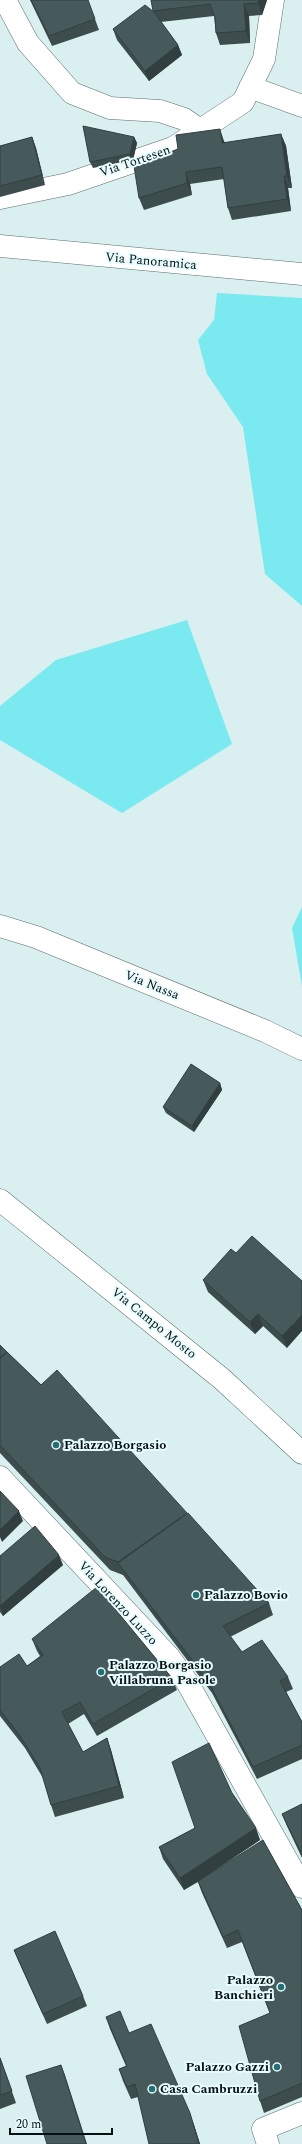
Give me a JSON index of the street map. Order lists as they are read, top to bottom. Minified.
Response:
{"streets":{"street":["Via Tortesen","Via Panoramica","Via Nassa","Via Campo Mosto","Via Lorenzo Luzzo"]},"places":["Palazzo Borgasio","Palazzo Bovio","Palazzo Borgasio Villabruna Pasole","Palazzo Banchieri","Palazzo Gazzi","Casa Cambruzzi"],"scale_bar":"20 m"}
